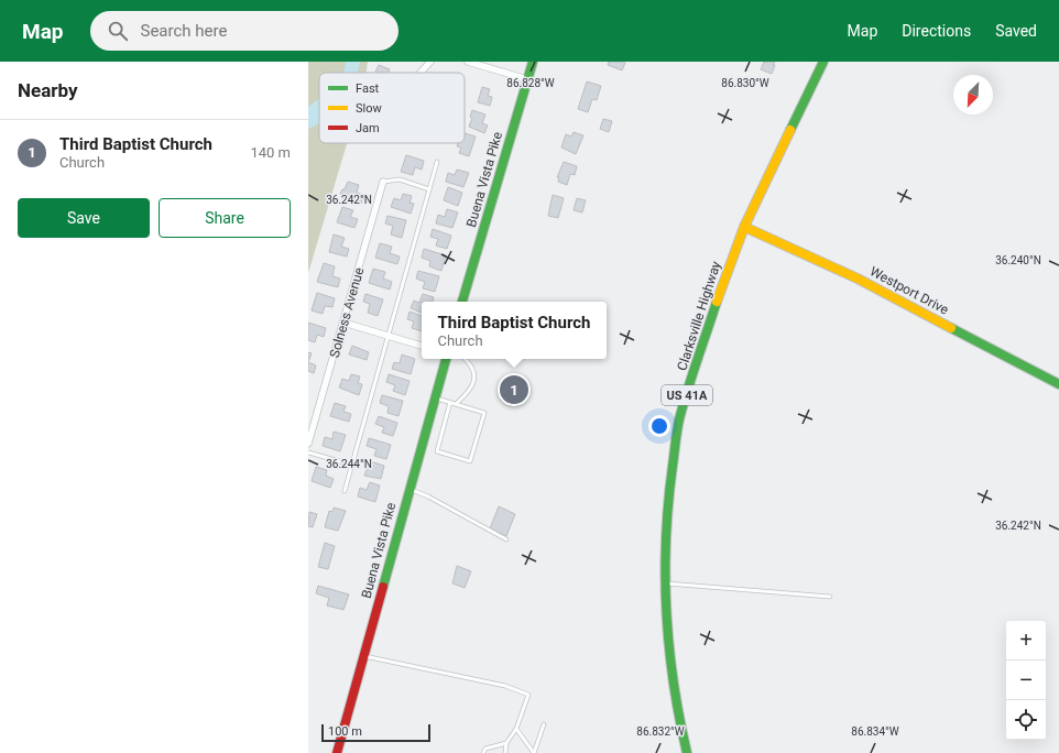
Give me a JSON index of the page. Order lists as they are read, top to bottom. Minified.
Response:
{"streets":{"main road":["Buena Vista Pike","Westport Drive","Clarksville Highway","US 41A"],"street":["Solness Avenue"]},"crossings":[["Westport Drive","Clarksville Highway"]],"legend":["Fast","Slow","Jam"],"scale_bar":"100 m","north":"bottom left","page":{"header":"Map","search":"Search here","nav":["Map","Directions","Saved"],"heading":"Nearby","list":[{"mark":"1","name":"Third Baptist Church","note":"Church","value":"140 m"}],"buttons":["Save","Share"],"popup":["Third Baptist Church","Church"],"pins":"1","map_buttons":["+","−"],"scale":"100 m"},"coordinates":["86.828°W","86.830°W","36.242°N","36.240°N","36.244°N","86.832°W","86.834°W"]}
